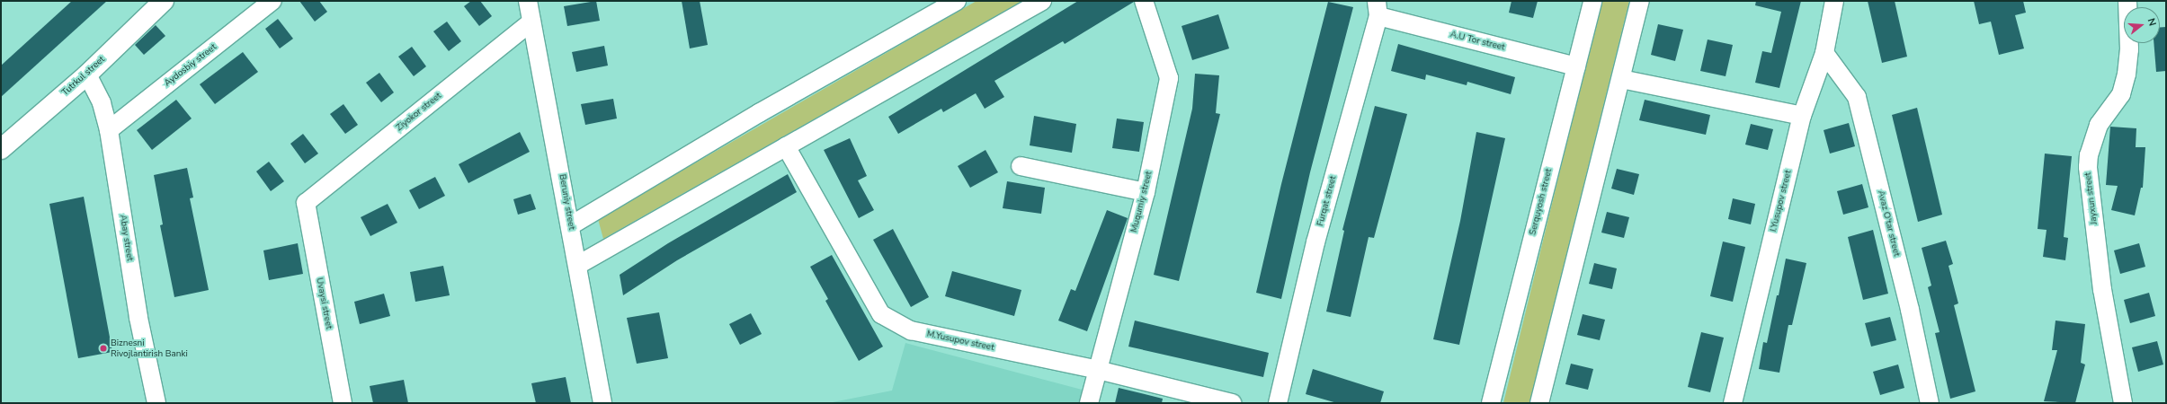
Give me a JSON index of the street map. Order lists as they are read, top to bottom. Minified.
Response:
{"streets":{"main road":["Tutrkul street"],"street":["A.U Tor street","Aydosbiy street","Ziyokor street","Jayxun street","Furqat street","I.Yusupov street","Beruniy street","Muqumiy street","Serquyosh street","Avaz O'tar street","Abay street","Uvaysi street","M.Yusupov street"]},"crossings":[["A.U Tor street","Furqat street"],["A.U Tor street","Serquyosh street"],["Aydosbiy street","Abay street"],["Tutrkul street","Abay street"],["Ziyokor street","Beruniy street"],["Ziyokor street","Uvaysi street"],["I.Yusupov street","Avaz O'tar street"],["Muqumiy street","M.Yusupov street"]],"places":["Biznesni Rivojlantirish Banki"],"north":"right"}
